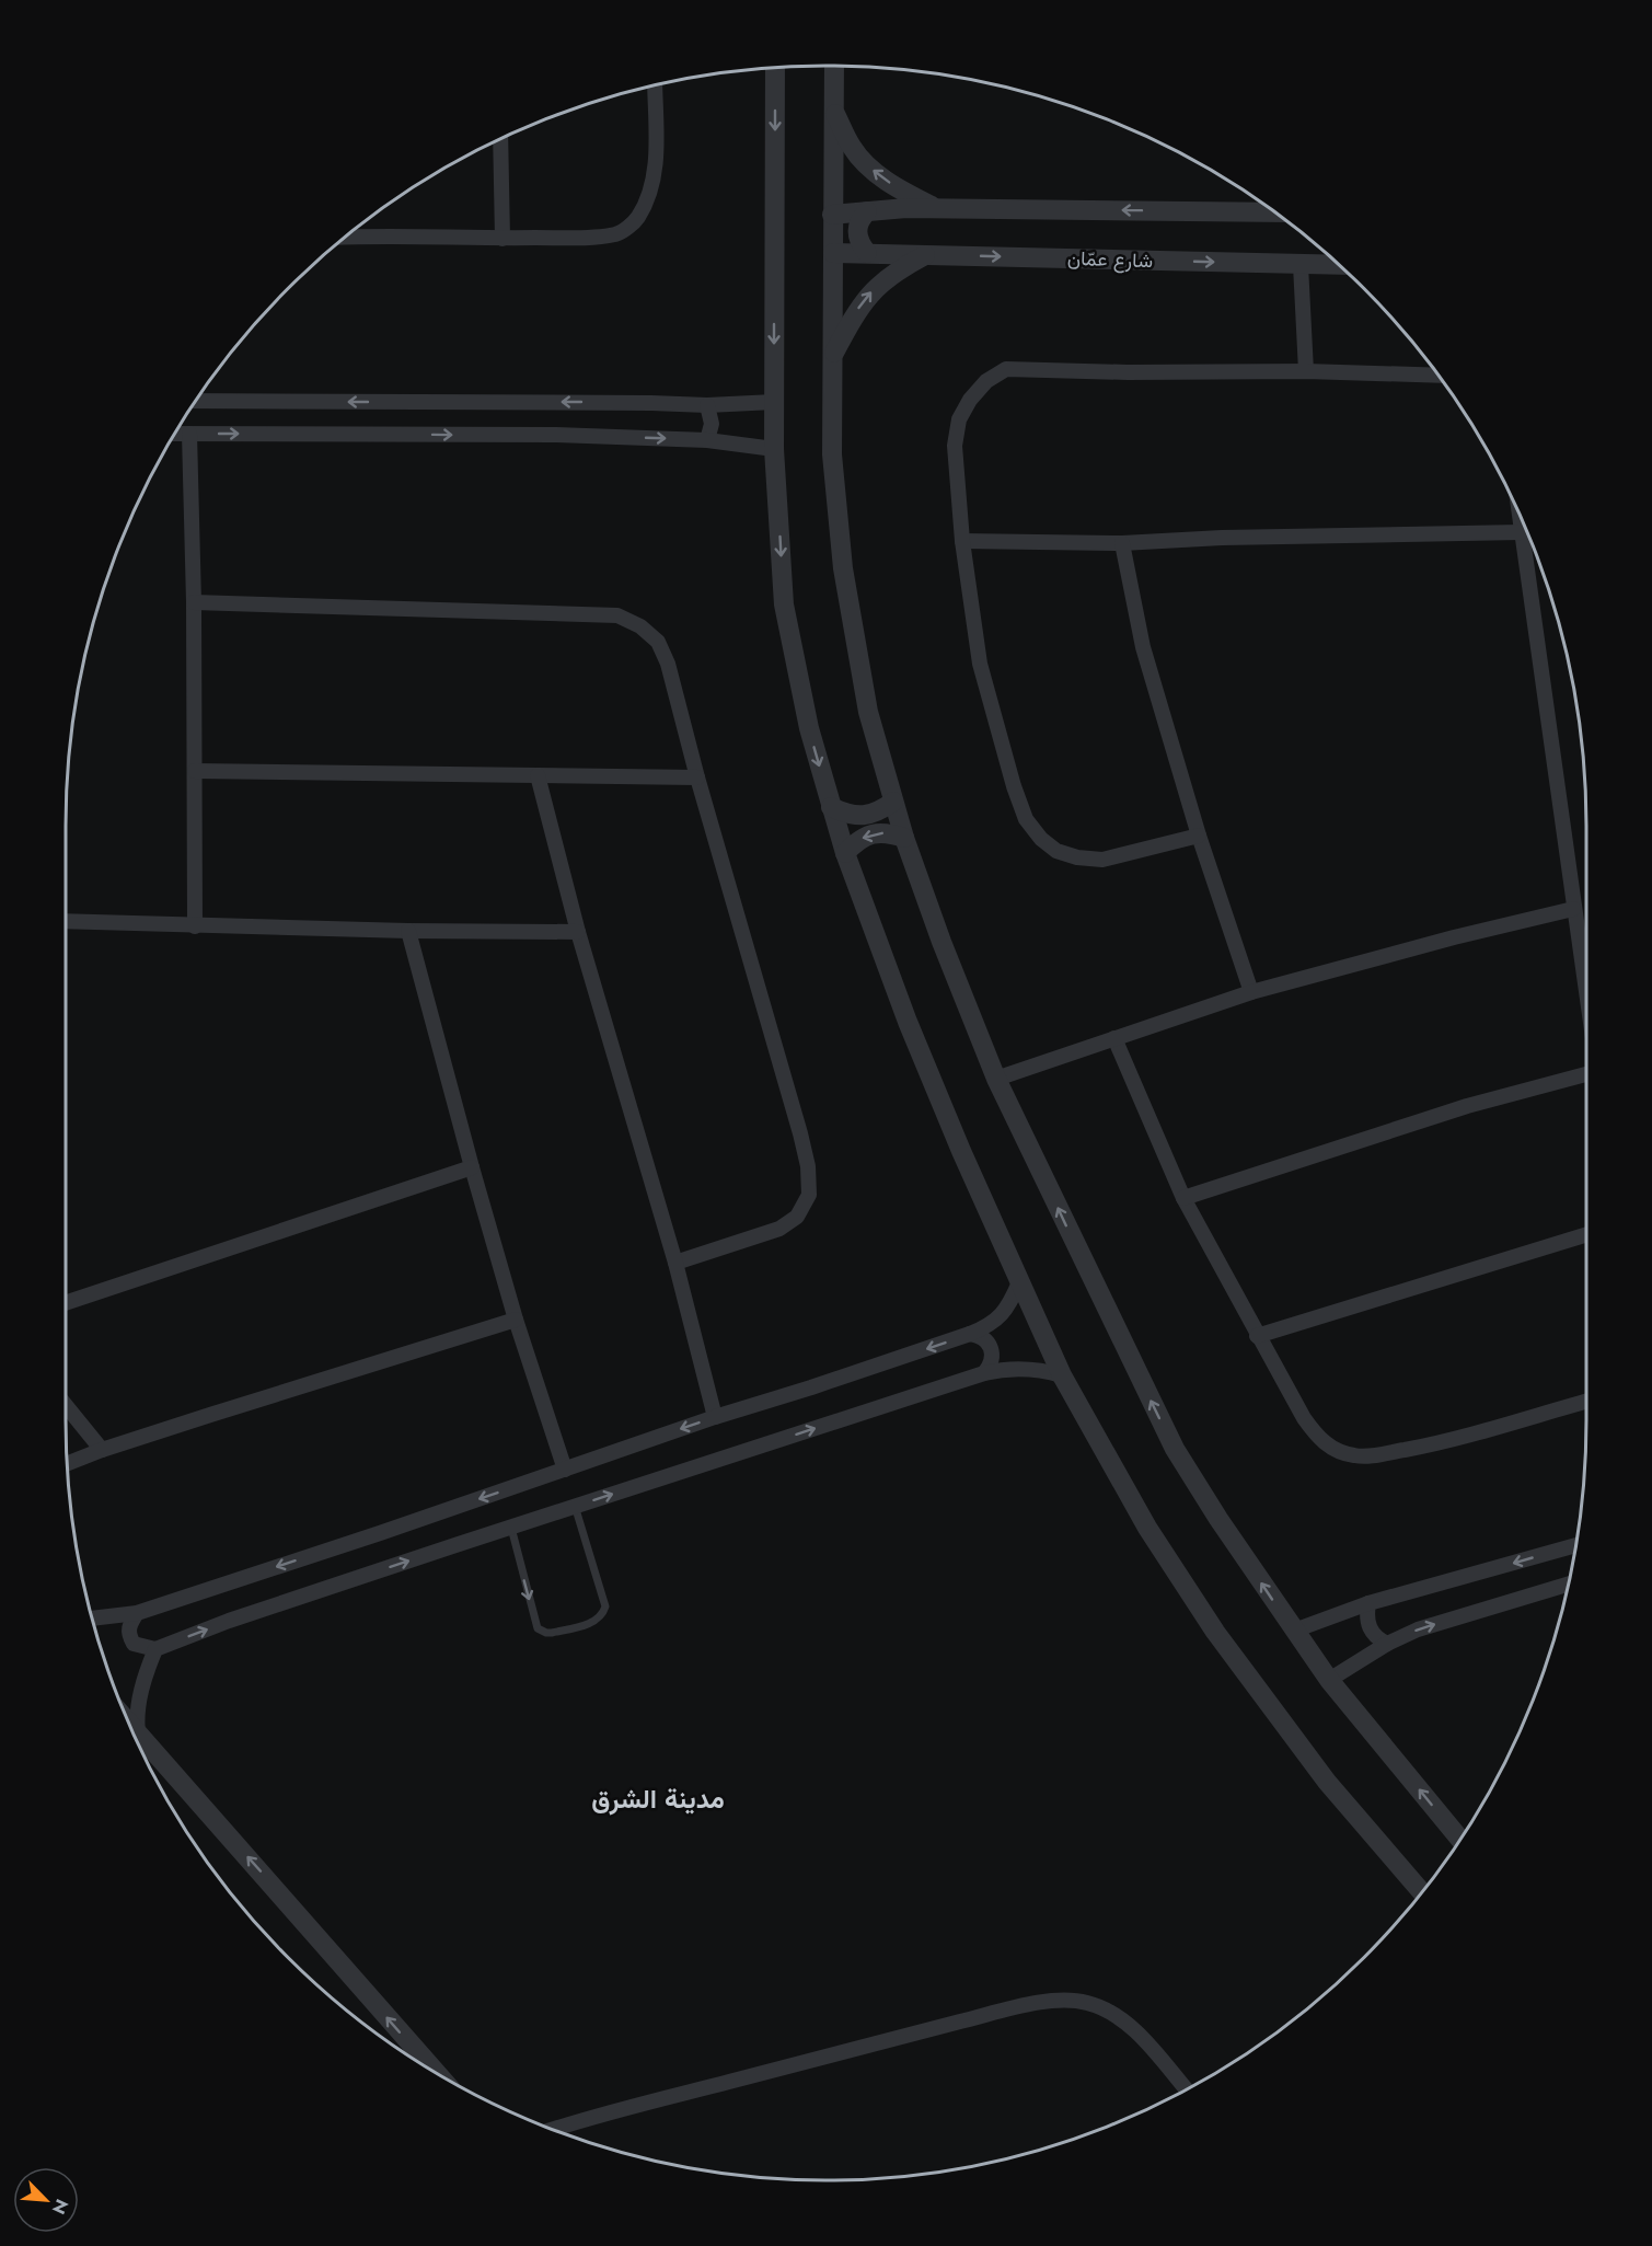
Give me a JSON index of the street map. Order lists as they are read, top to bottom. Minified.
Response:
{"streets":{"street":["شارع عمّان"]},"districts":["مدينة الشرق"],"north":"bottom right"}
